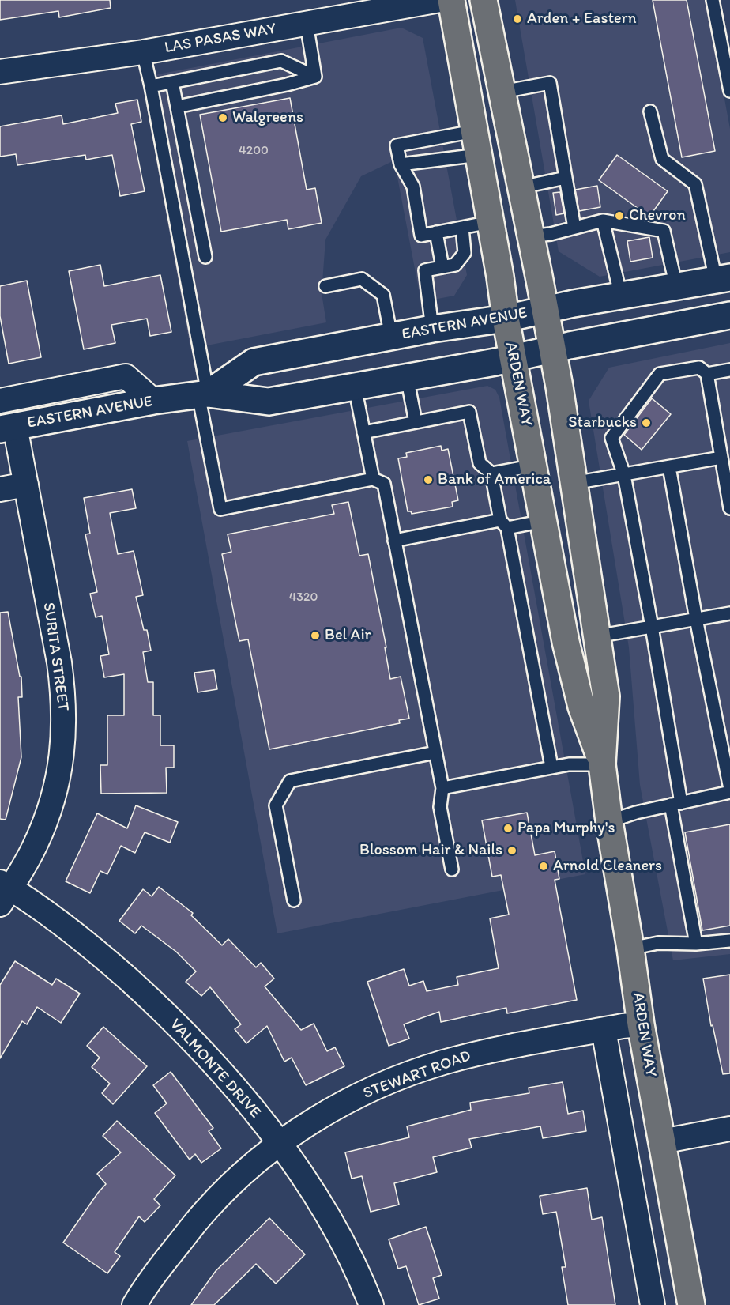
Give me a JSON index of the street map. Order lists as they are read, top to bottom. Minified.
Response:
{"streets":{"main road":["EASTERN AVENUE","ARDEN WAY"],"street":["LAS PASAS WAY","SURITA STREET","VALMONTE DRIVE","STEWART ROAD"]},"crossings":[["EASTERN AVENUE","ARDEN WAY"],["EASTERN AVENUE","SURITA STREET"],["ARDEN WAY","STEWART ROAD"],["SURITA STREET","VALMONTE DRIVE"],["VALMONTE DRIVE","STEWART ROAD"]],"places":["Arden + Eastern","Walgreens","Chevron","Starbucks","Bank of America","Bel Air","Papa Murphy's","Blossom Hair & Nails","Arnold Cleaners"],"house_numbers":["4200","4320"]}
